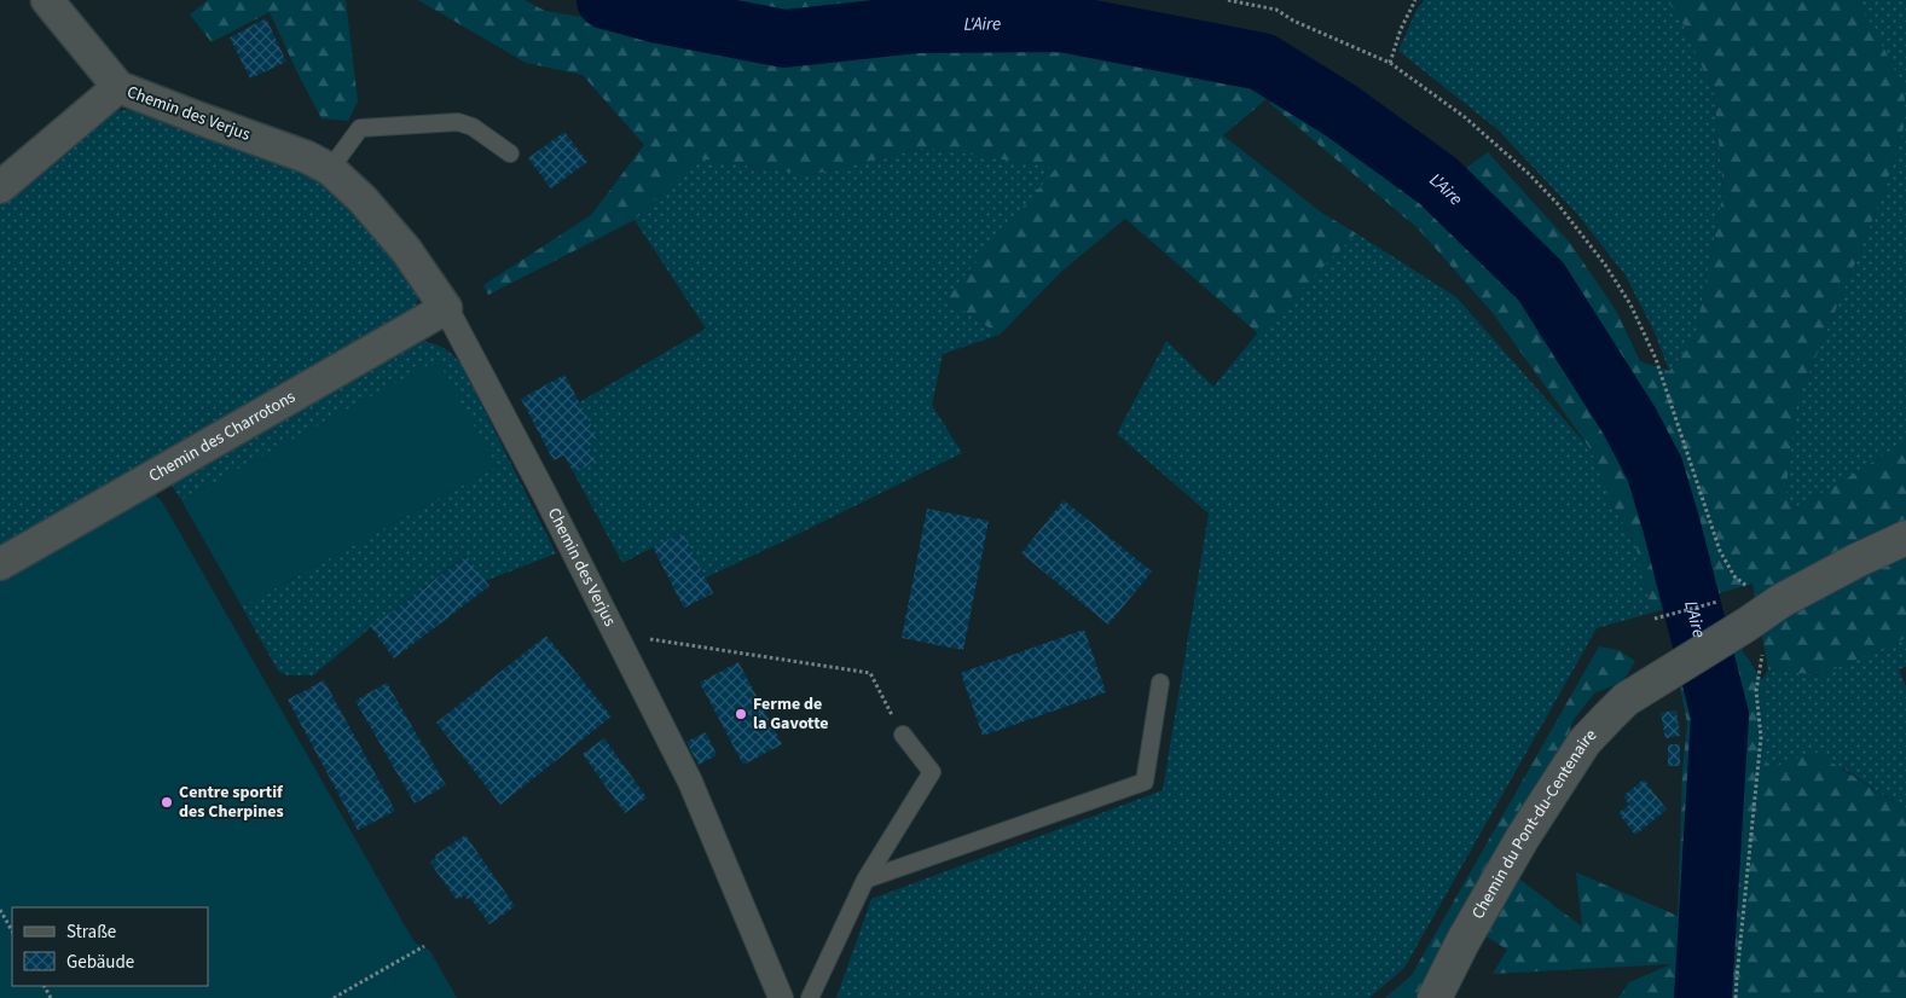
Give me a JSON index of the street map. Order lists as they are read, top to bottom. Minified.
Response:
{"streets":{"street":["Chemin des Verjus","Chemin des Charrotons","Chemin du Pont-du-Centenaire"]},"crossings":[["Chemin des Verjus","Chemin des Charrotons"]],"water":["L'Aire"],"places":["Ferme de la Gavotte","Centre sportif des Cherpines"],"legend":["Straße","Gebäude"]}
